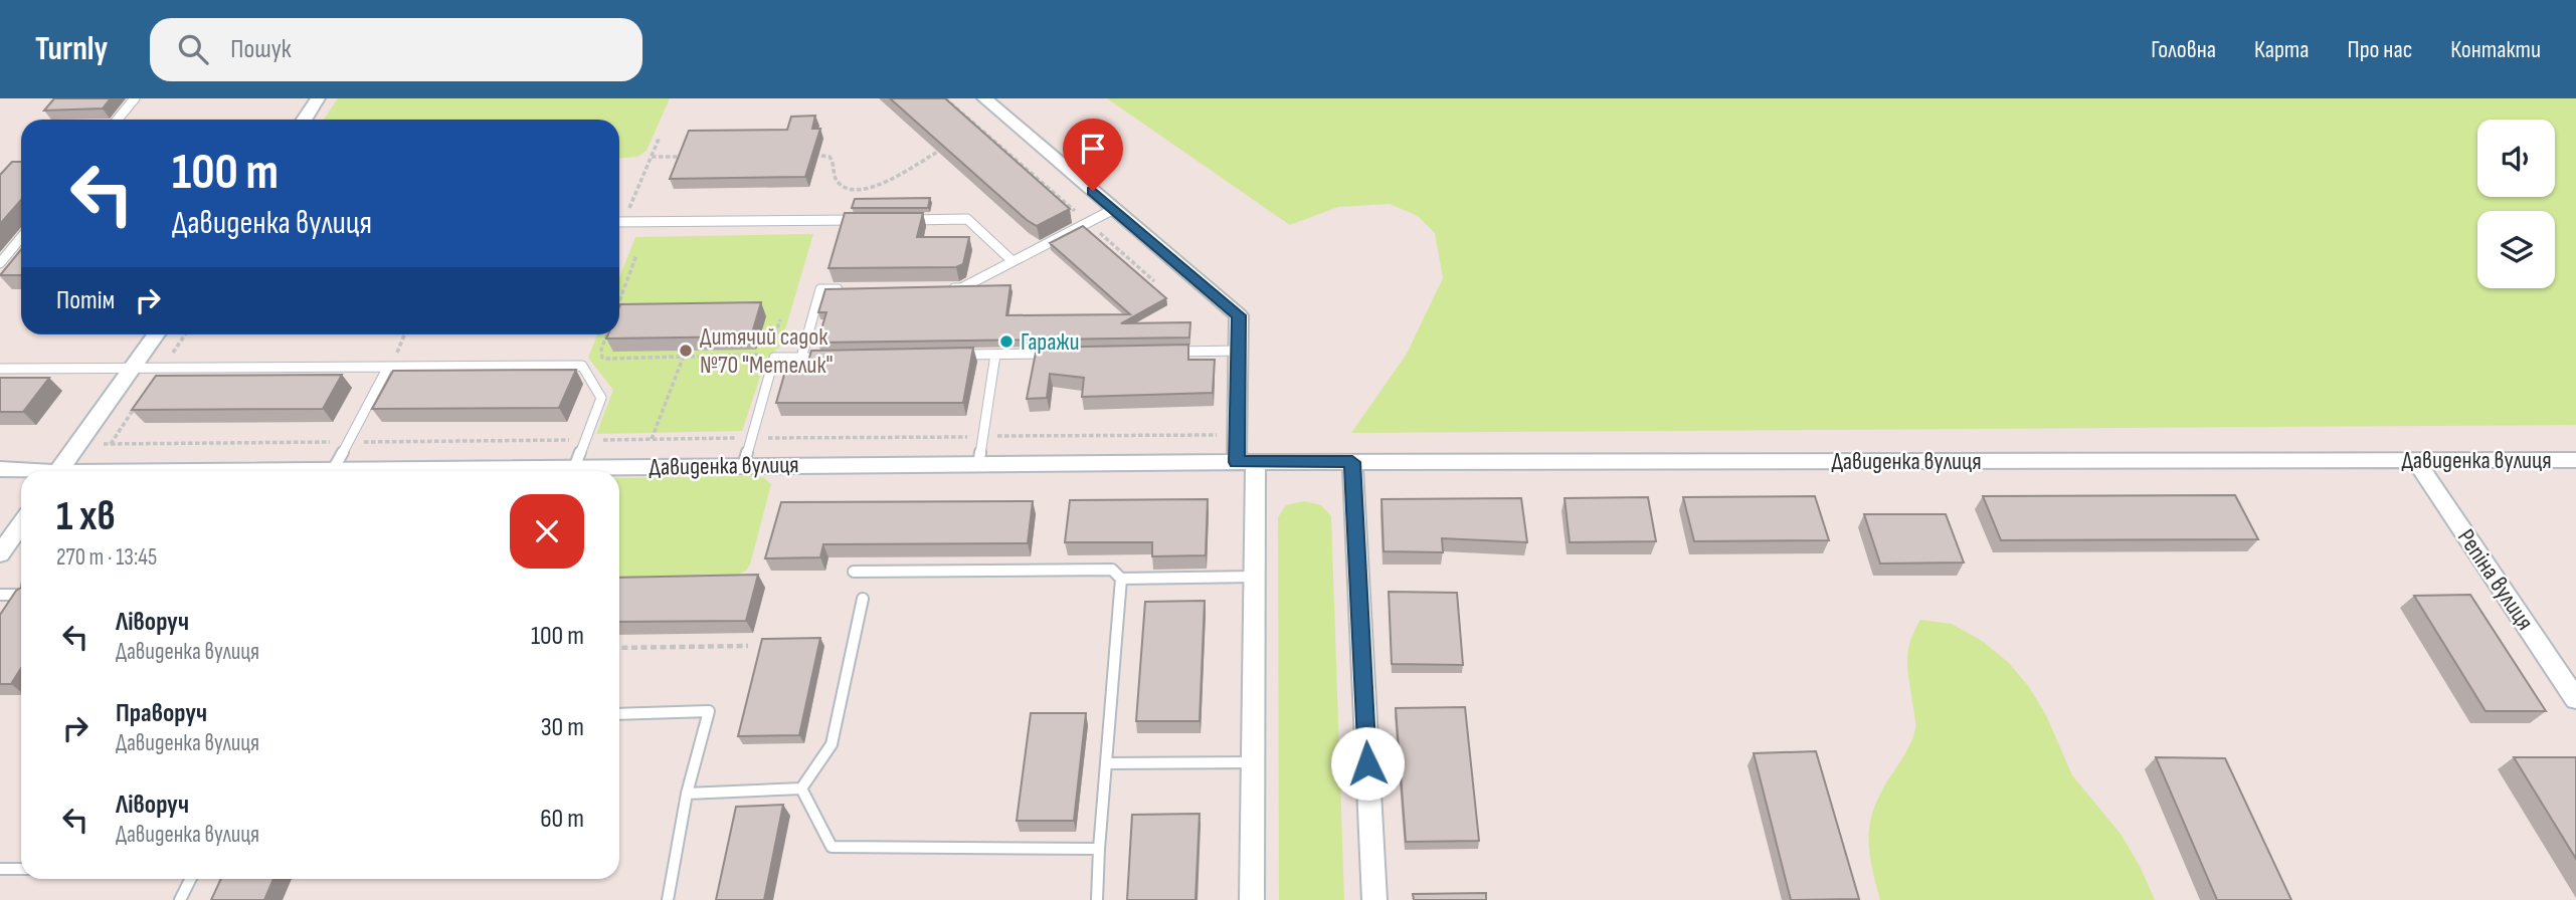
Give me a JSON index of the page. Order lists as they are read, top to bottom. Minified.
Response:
{"streets":{"street":["Давиденка вулиця","Репiна вулиця"]},"crossings":[["Давиденка вулиця","Репiна вулиця"]],"places":["Гаражи","Дитячий садок №70 \"Метелик\""],"page":{"header":"Turnly","search":"Пошук","nav":["Головна","Карта","Про нас","Контакти"],"turn":["100 m","Давиденка вулиця"],"then":"Потім","heading":["1 хв","270 m · 13:45"],"list":[{"name":"Ліворуч","note":"Давиденка вулиця","value":"100 m"},{"name":"Праворуч","note":"Давиденка вулиця","value":"30 m"},{"name":"Ліворуч","note":"Давиденка вулиця","value":"60 m"}]}}
